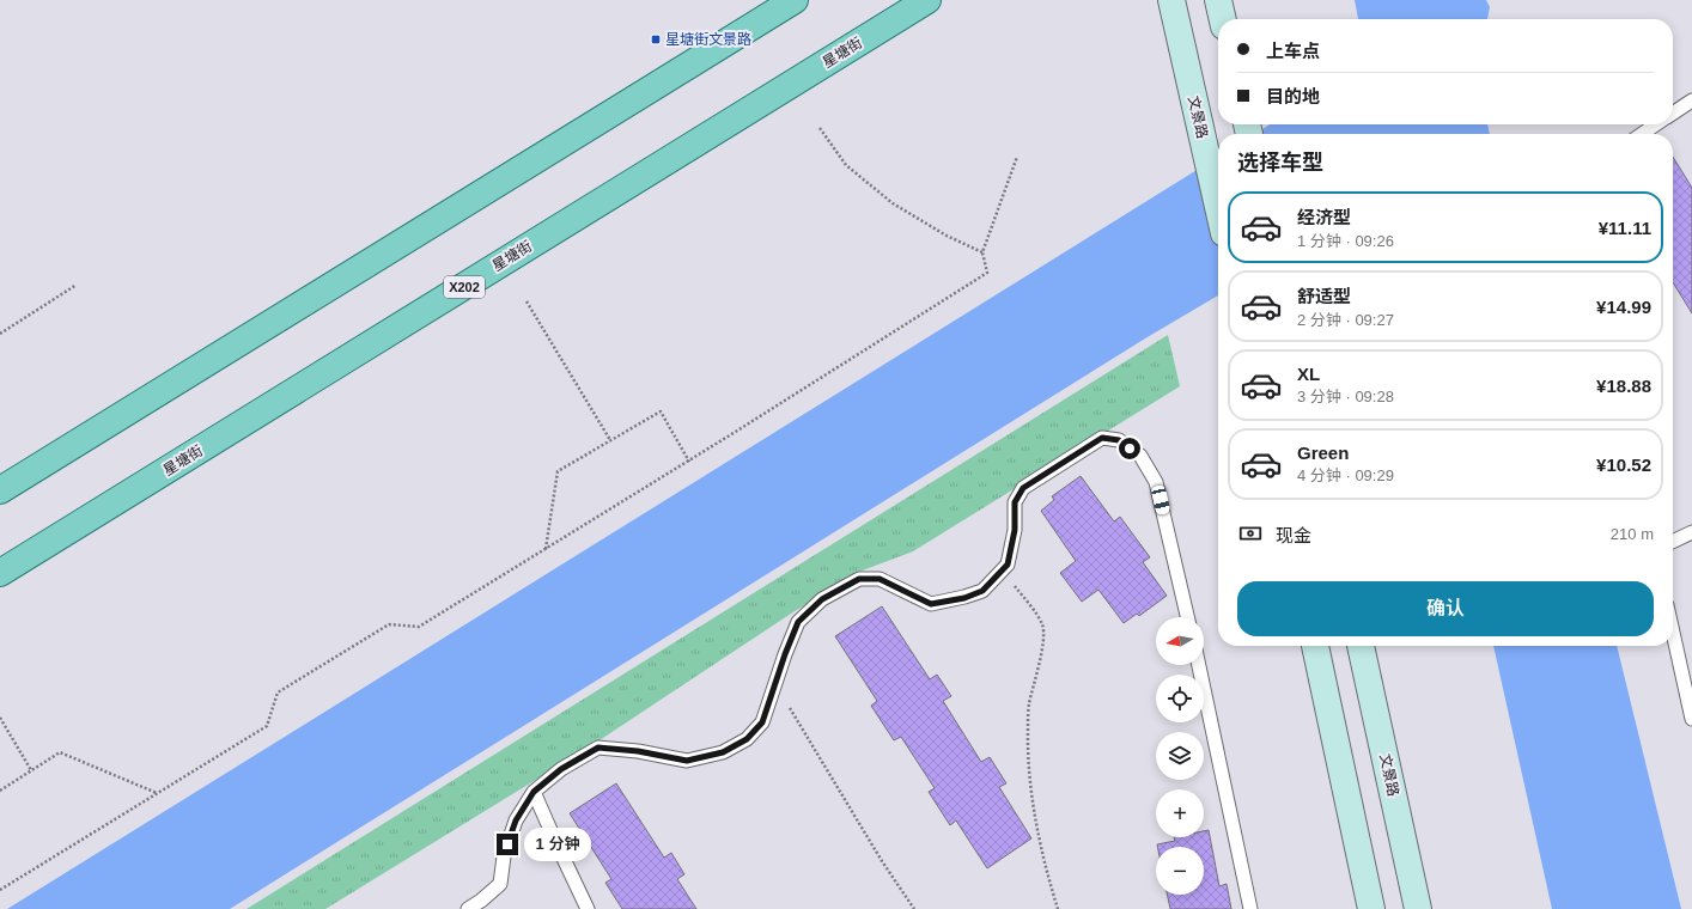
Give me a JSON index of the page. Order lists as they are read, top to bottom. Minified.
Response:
{"streets":{"main road":["星塘街","文景路","X202"]},"places":{"transit":["星塘街文景路"]},"north":"left","page":{"banner":["上车点","目的地"],"heading":"选择车型","list":[{"name":"经济型","note":"1 分钟 · 09:26","value":"¥11.11"},{"name":"舒适型","note":"2 分钟 · 09:27","value":"¥14.99"},{"name":"XL","note":"3 分钟 · 09:28","value":"¥18.88"},{"name":"Green","note":"4 分钟 · 09:29","value":"¥10.52"}],"pay":["现金","210 m"],"buttons":"确认","map_buttons":["+","−"],"bubble":"1 分钟"}}
